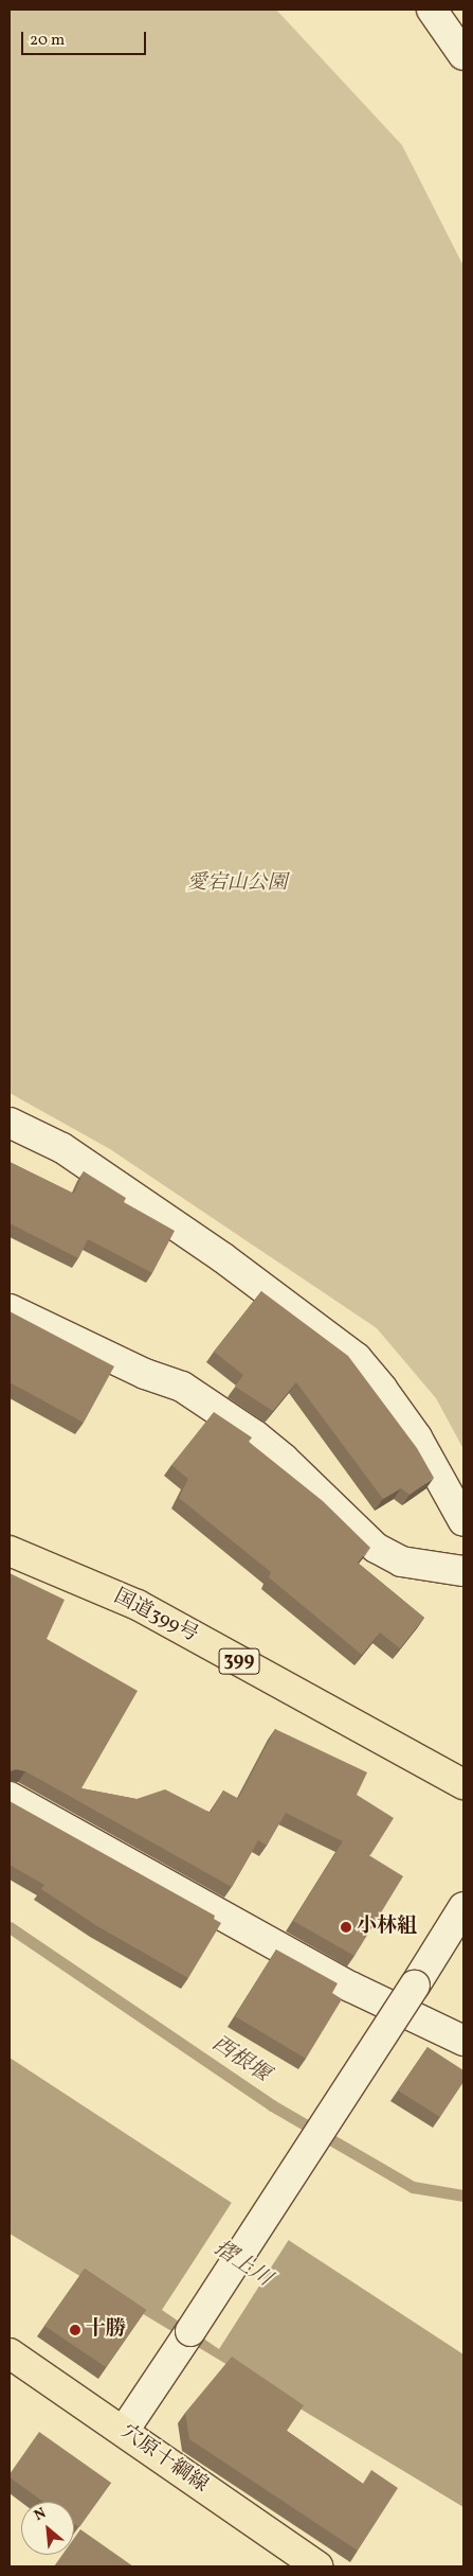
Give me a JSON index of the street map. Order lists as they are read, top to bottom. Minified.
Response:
{"streets":{"main road":["国道399号","399","穴原十綱線"]},"water":["西根堰","摺上川"],"parks":["愛宕山公園"],"places":["小林組","十勝"],"scale_bar":"20 m","north":"top left"}
